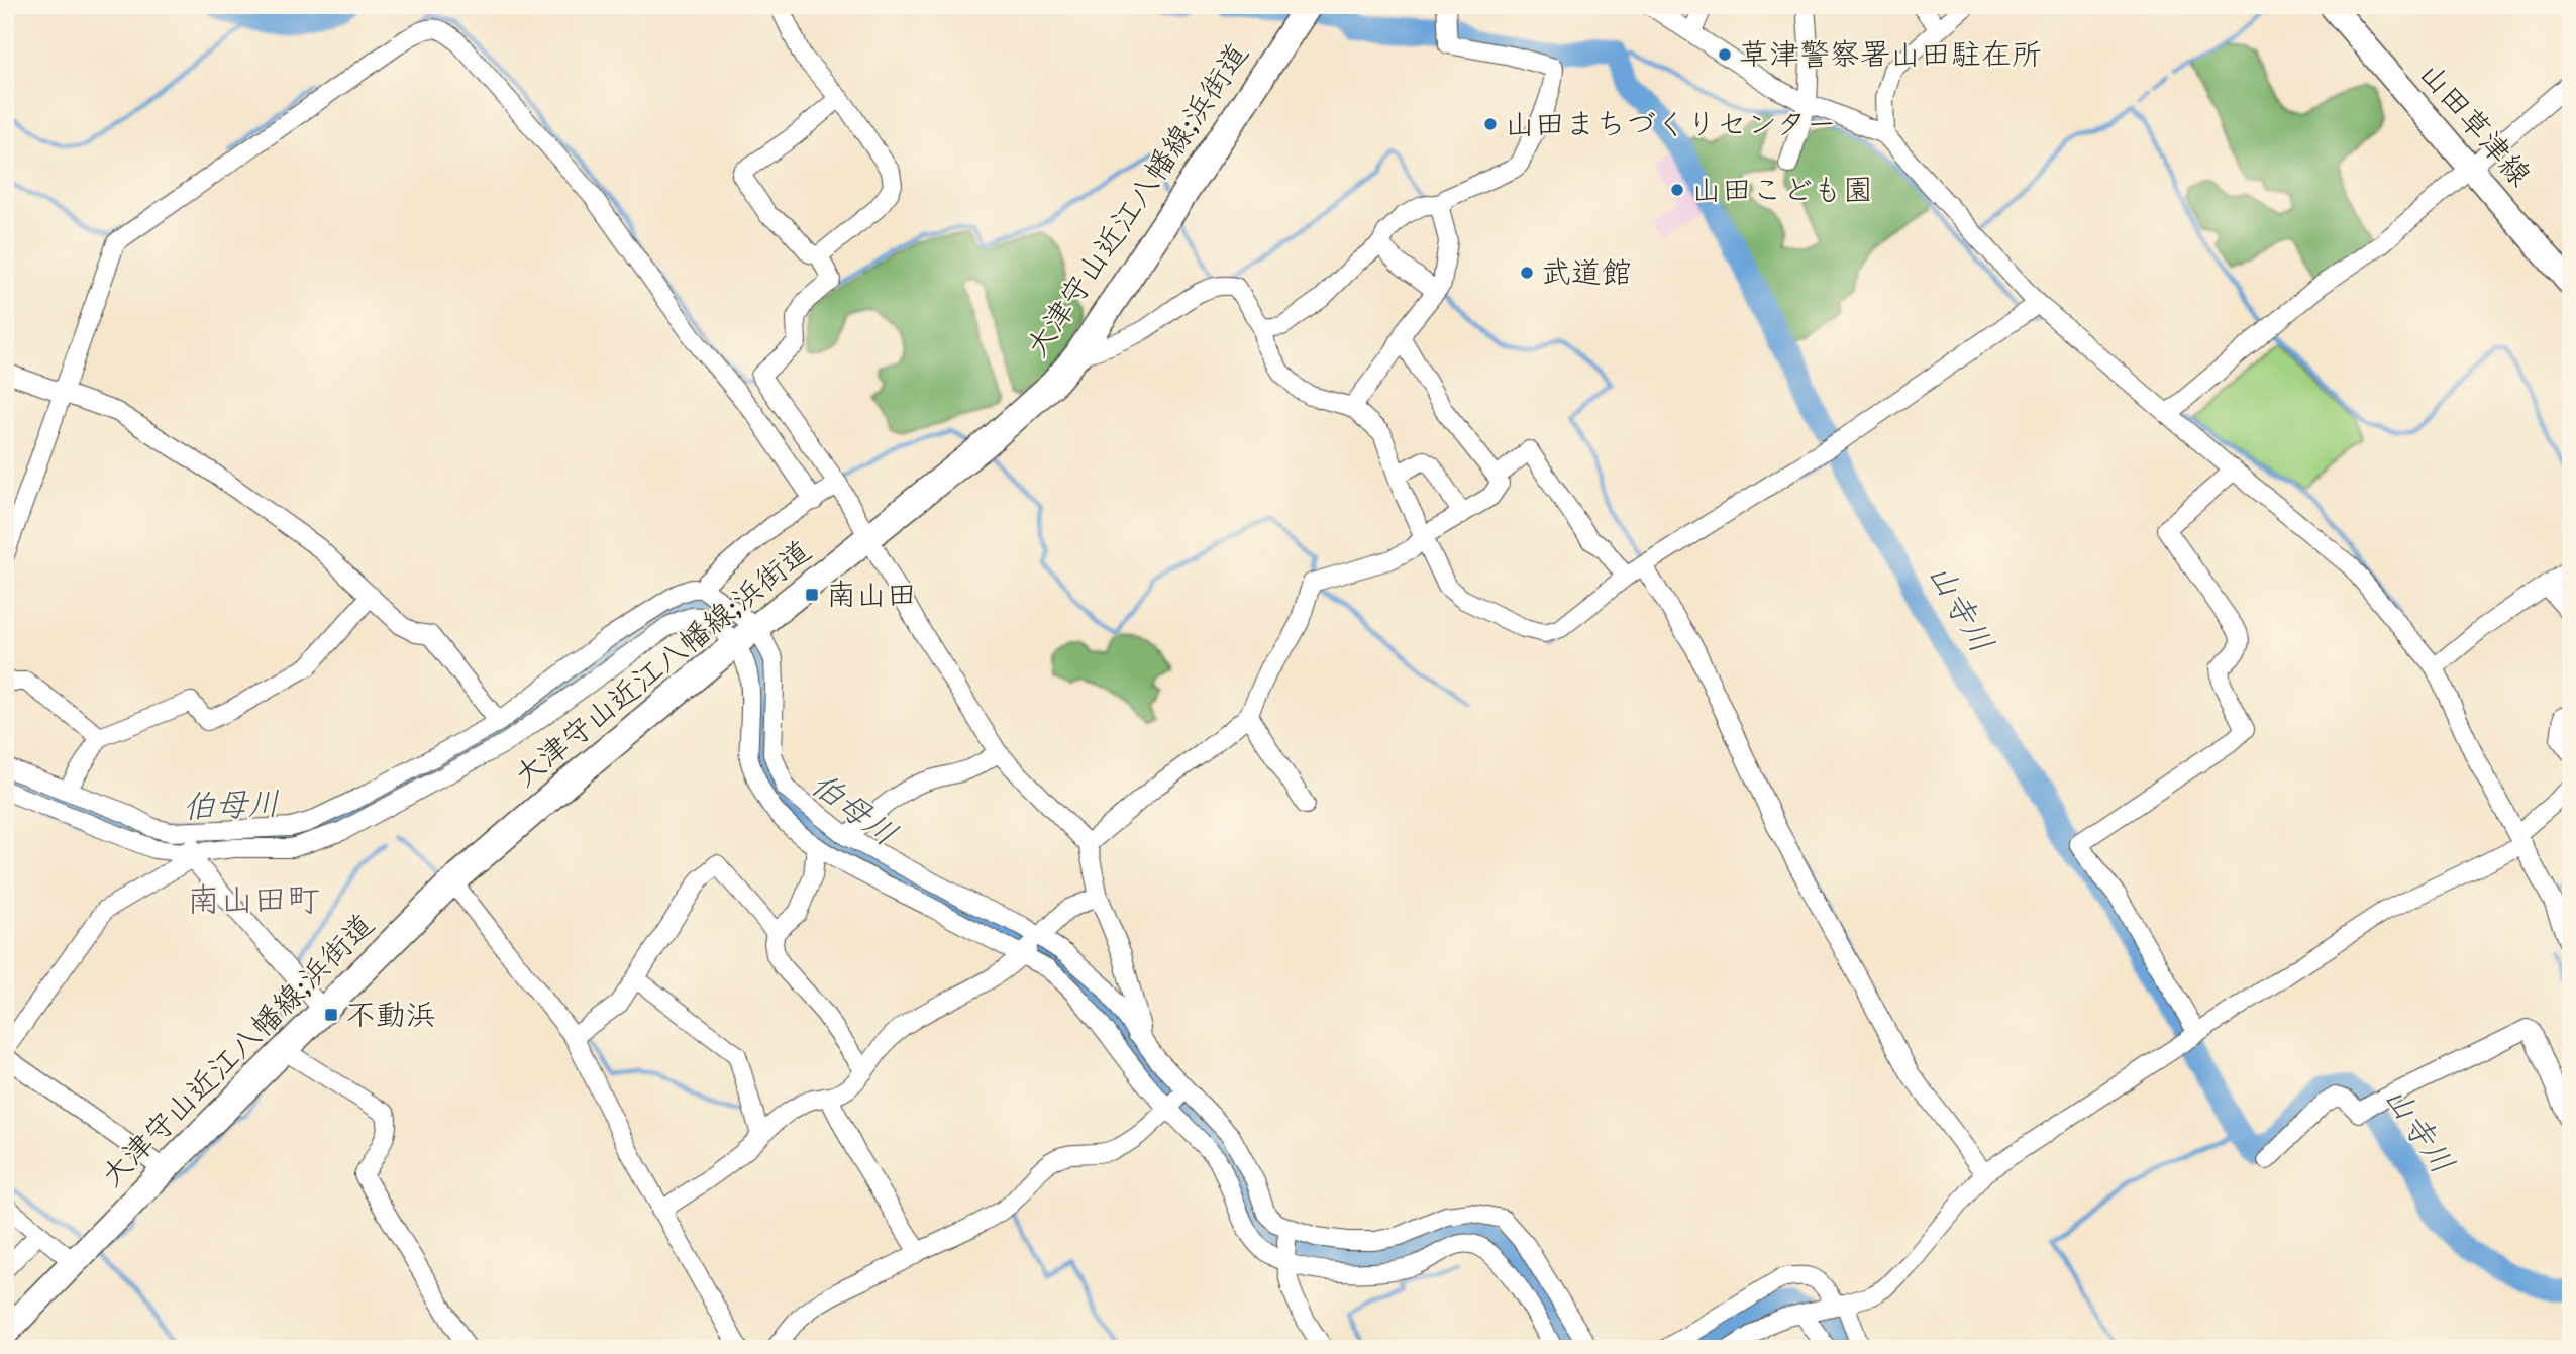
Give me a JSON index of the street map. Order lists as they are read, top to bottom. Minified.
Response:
{"streets":{"main road":["山田草津線","大津守山近江八幡線;浜街道"]},"districts":["南山田町"],"water":["山寺川","伯母川"],"places":{"other":["草津警察署山田駐在所","山田まちづくりセンター","山田こども園","武道館"],"transit":["南山田","不動浜"]}}
